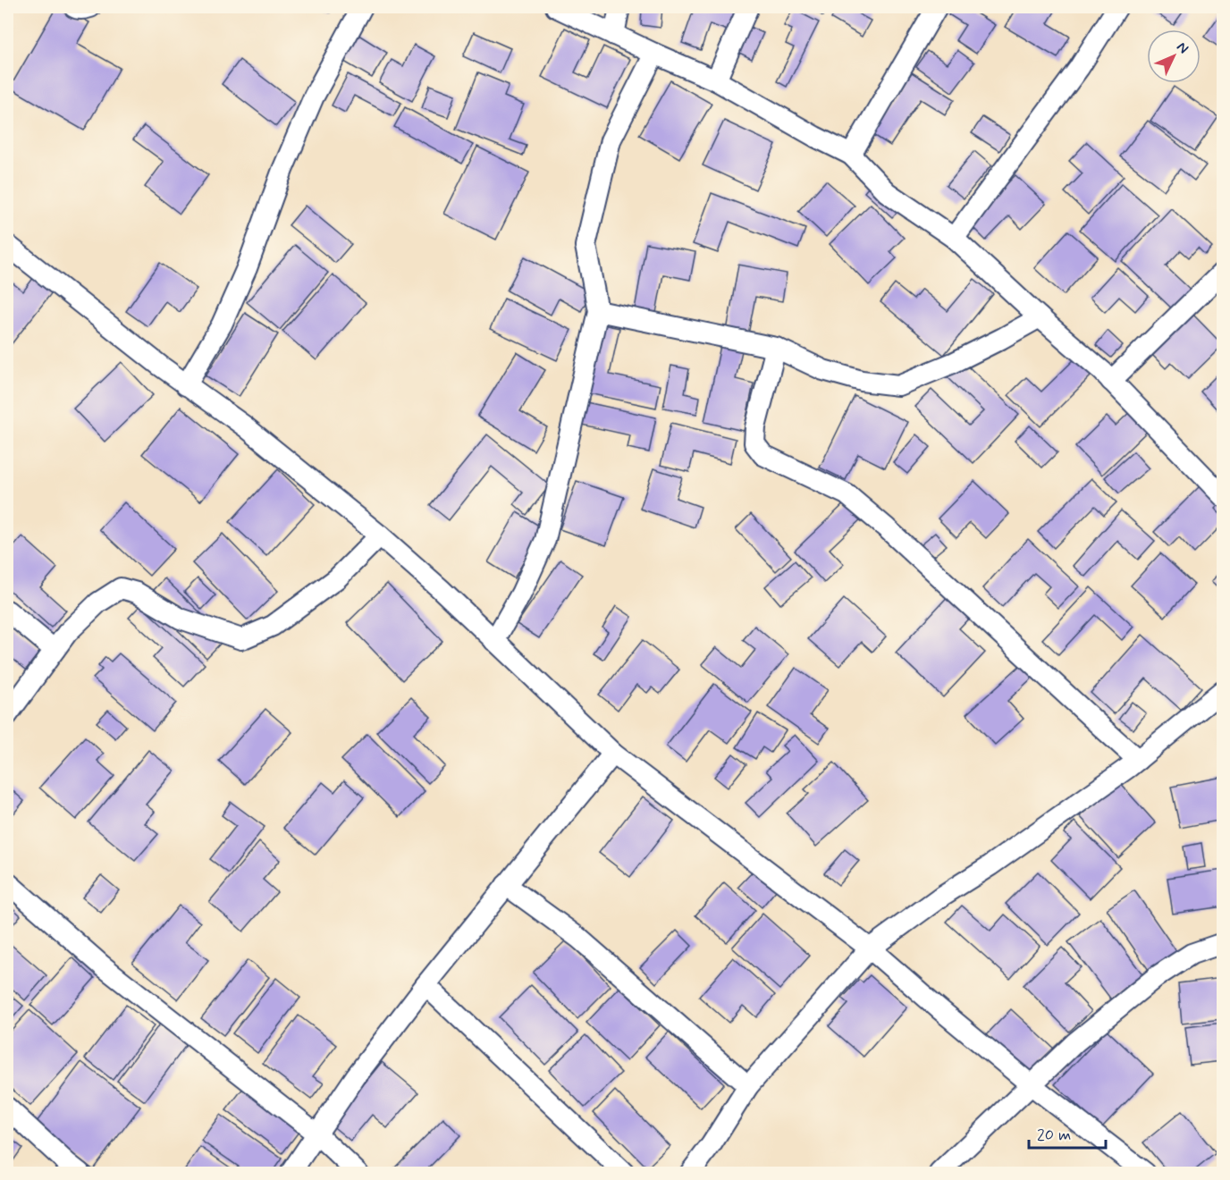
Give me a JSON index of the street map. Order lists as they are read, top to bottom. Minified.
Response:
{"scale_bar":"20 m","north":"top right"}
